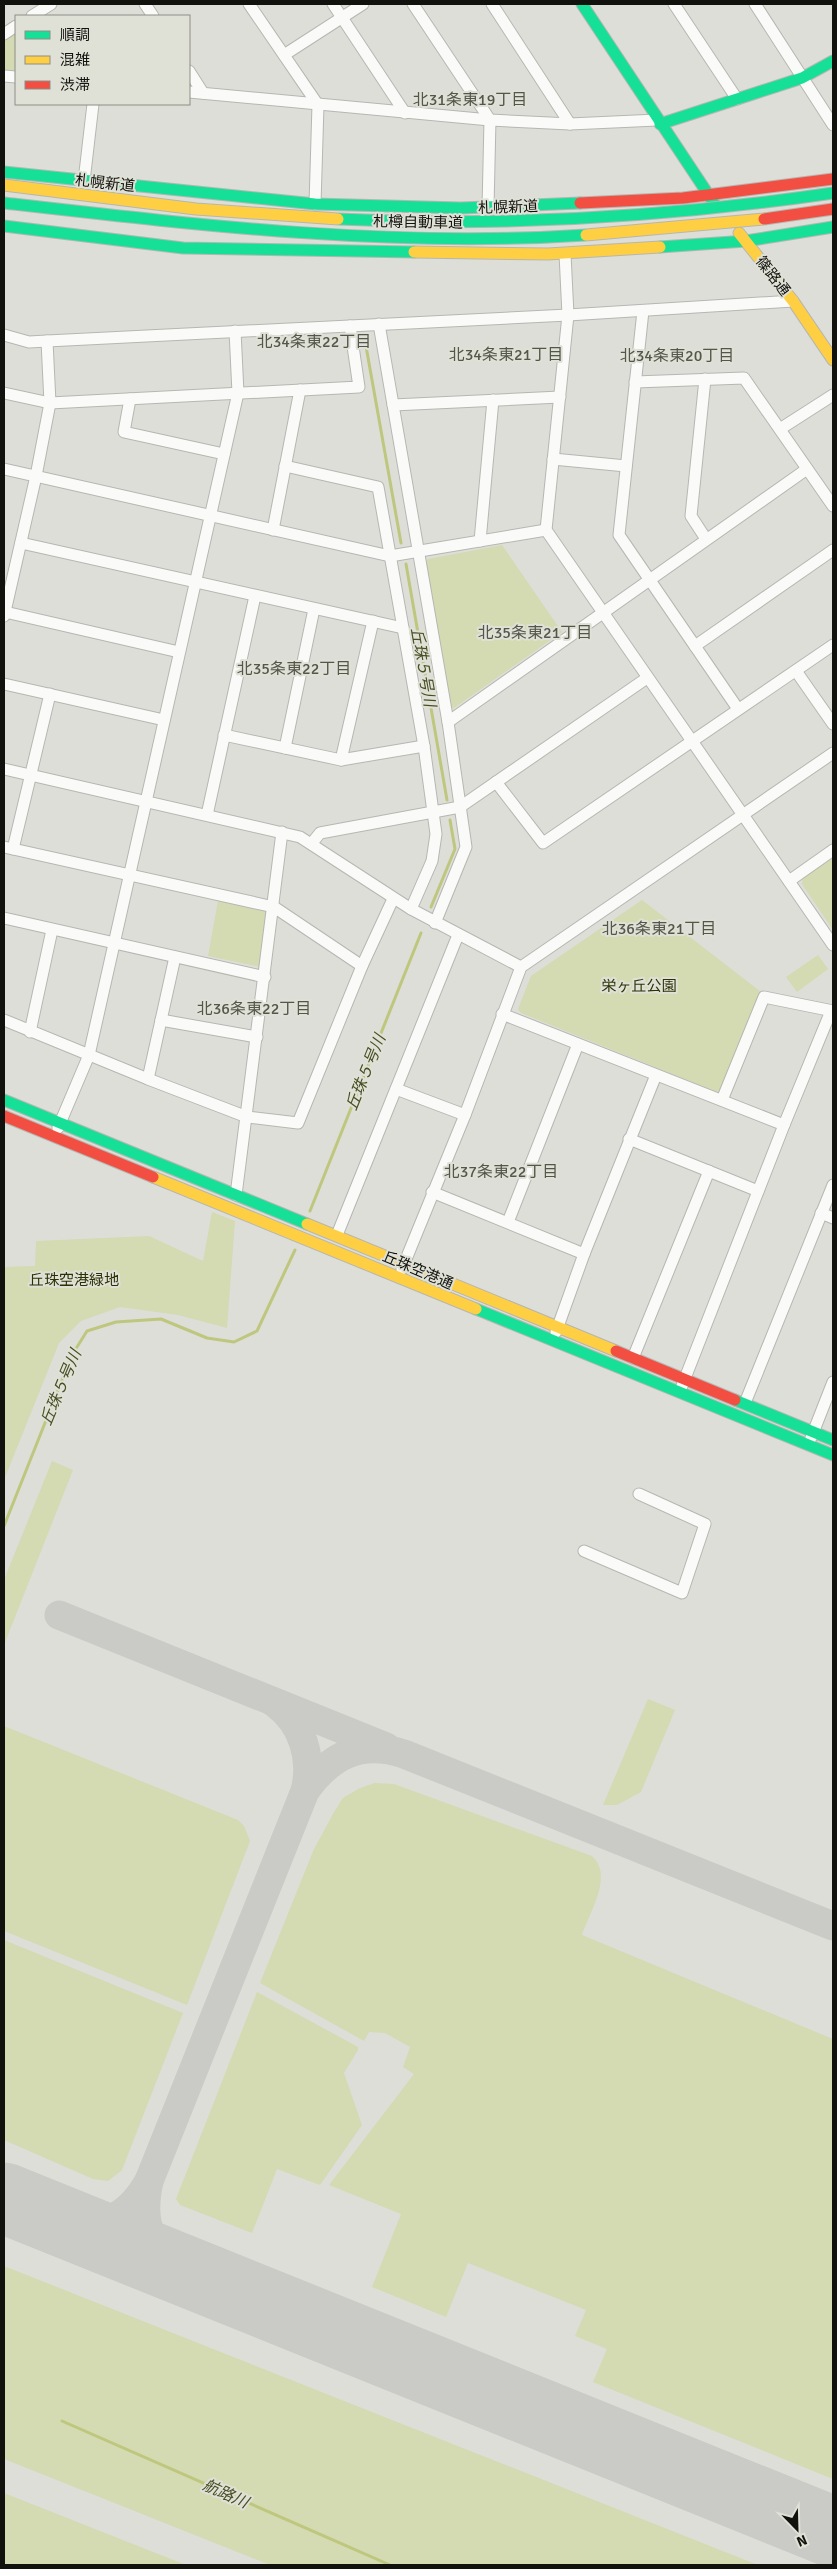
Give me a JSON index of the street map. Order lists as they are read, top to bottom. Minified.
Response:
{"streets":{"main road":["札幌新道","札樽自動車道","篠路通","丘珠空港通"]},"crossings":[["札幌新道","篠路通"]],"districts":["北31条東19丁目","北34条東22丁目","北34条東21丁目","北34条東20丁目","北35条東21丁目","北35条東22丁目","北36条東21丁目","北36条東22丁目","北37条東22丁目"],"water":["丘珠５号川","航路川"],"parks":["栄ヶ丘公園","丘珠空港緑地"],"legend":["順調","混雑","渋滞"],"north":"bottom right"}
